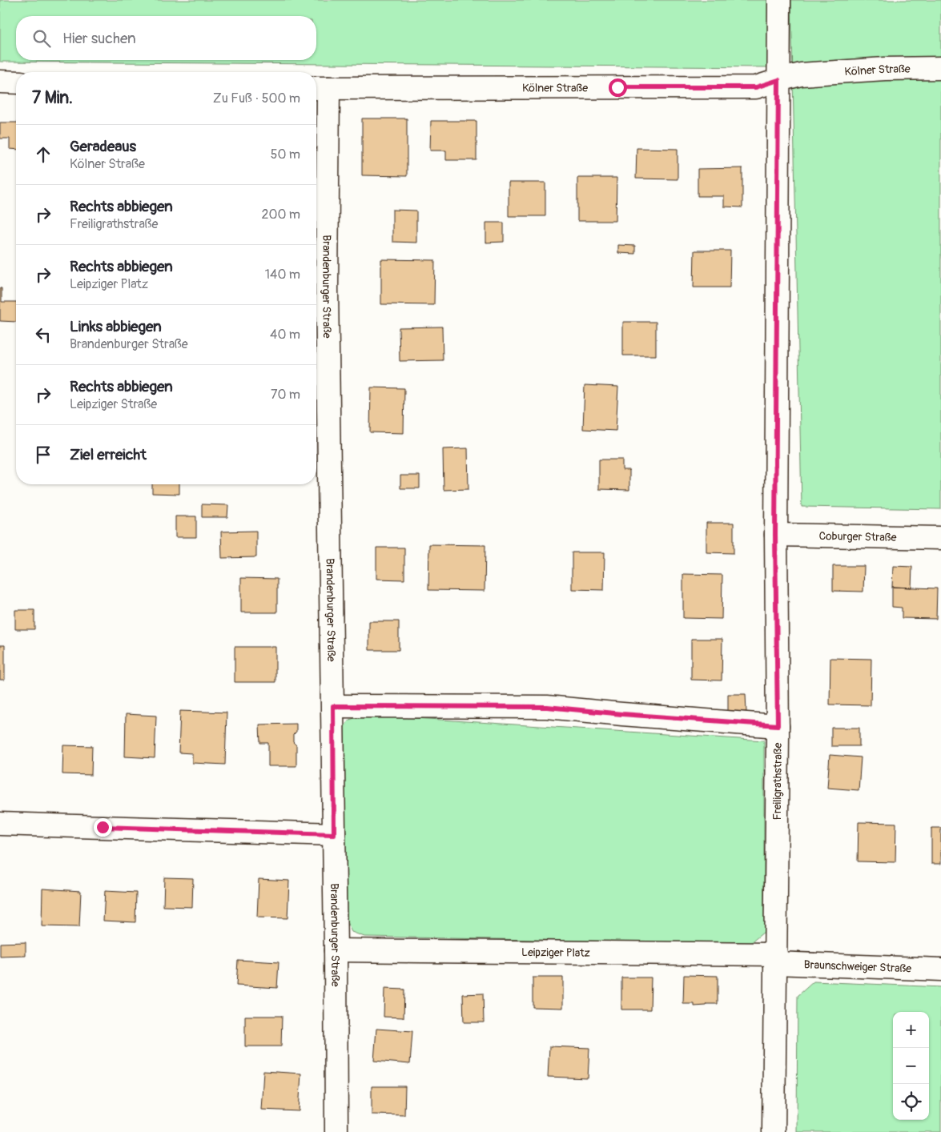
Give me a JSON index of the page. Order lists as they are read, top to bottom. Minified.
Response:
{"streets":{"street":["Kölner Straße","Brandenburger Straße","Coburger Straße","Freiligrathstraße","Leipziger Platz","Braunschweiger Straße"]},"crossings":[["Kölner Straße","Brandenburger Straße"],["Kölner Straße","Freiligrathstraße"],["Brandenburger Straße","Leipziger Platz"],["Coburger Straße","Freiligrathstraße"],["Freiligrathstraße","Leipziger Platz"],["Freiligrathstraße","Braunschweiger Straße"],["Leipziger Platz","Braunschweiger Straße"]],"page":{"search":"Hier suchen","heading":["7 Min.","Zu Fuß · 500 m"],"list":[["Geradeaus","Kölner Straße","50 m"],["Rechts abbiegen","Freiligrathstraße","200 m"],["Rechts abbiegen","Leipziger Platz","140 m"],["Links abbiegen","Brandenburger Straße","40 m"],["Rechts abbiegen","Leipziger Straße","70 m"],"Ziel erreicht"],"map_buttons":["+","−"]}}
